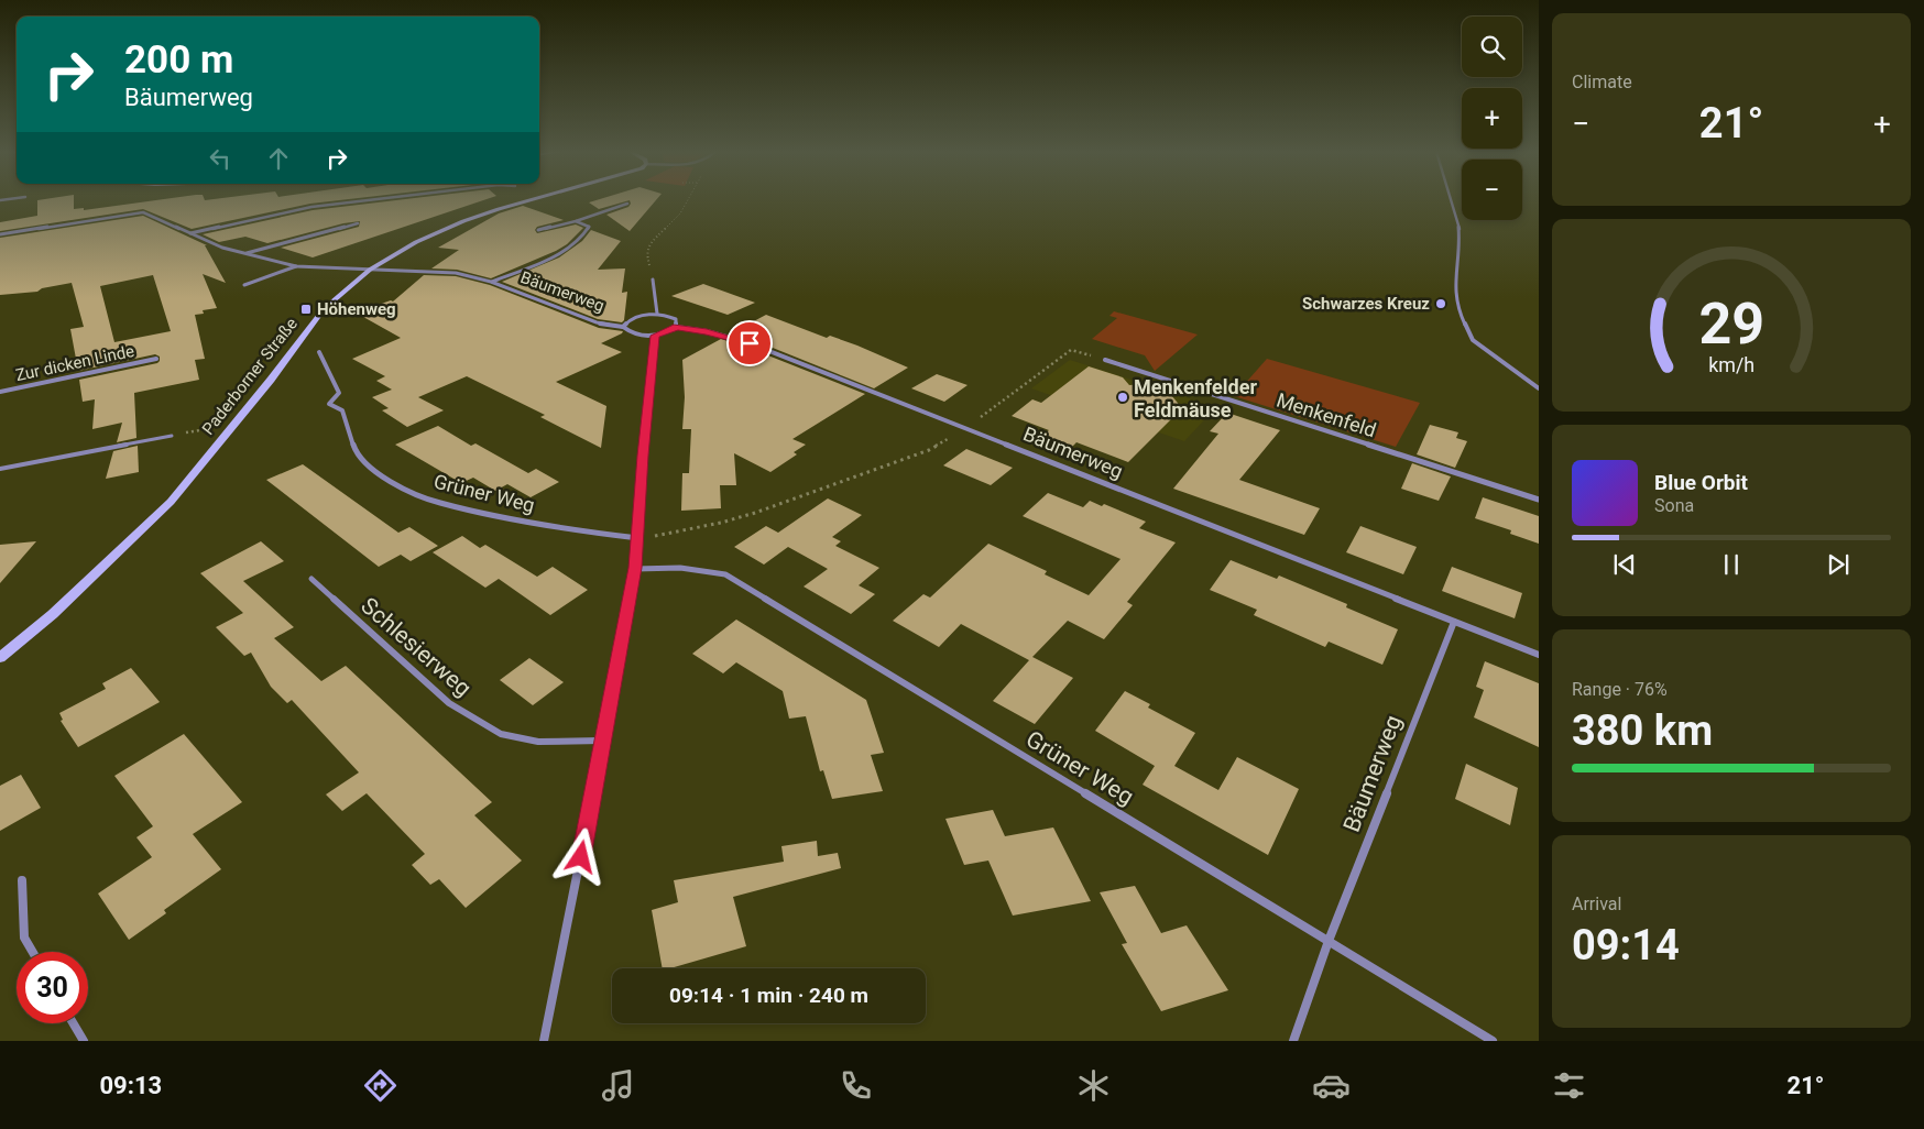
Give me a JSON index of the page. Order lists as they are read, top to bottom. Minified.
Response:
{"streets":{"main road":["Paderborner Straße"],"street":["Bäumerweg","Zur dicken Linde","Menkenfeld","Grüner Weg","Schlesierweg"]},"crossings":[["Bäumerweg","Paderborner Straße"],["Bäumerweg","Grüner Weg"]],"places":{"other":["Schwarzes Kreuz","Menkenfelder Feldmäuse"],"transit":["Höhenweg"]},"page":{"tile":["Climate",["Range · 76%","380 km"],["Arrival","09:14"]],"map_buttons":["+","−"],"turn":["200 m","Bäumerweg"],"heat":["−","21°","+"],"song":["Blue Orbit","Sona"],"limit":"30","trip":"09:14 · 1 min · 240 m","tabs":["09:13","21°"],"gauge":["29","km/h"]}}
